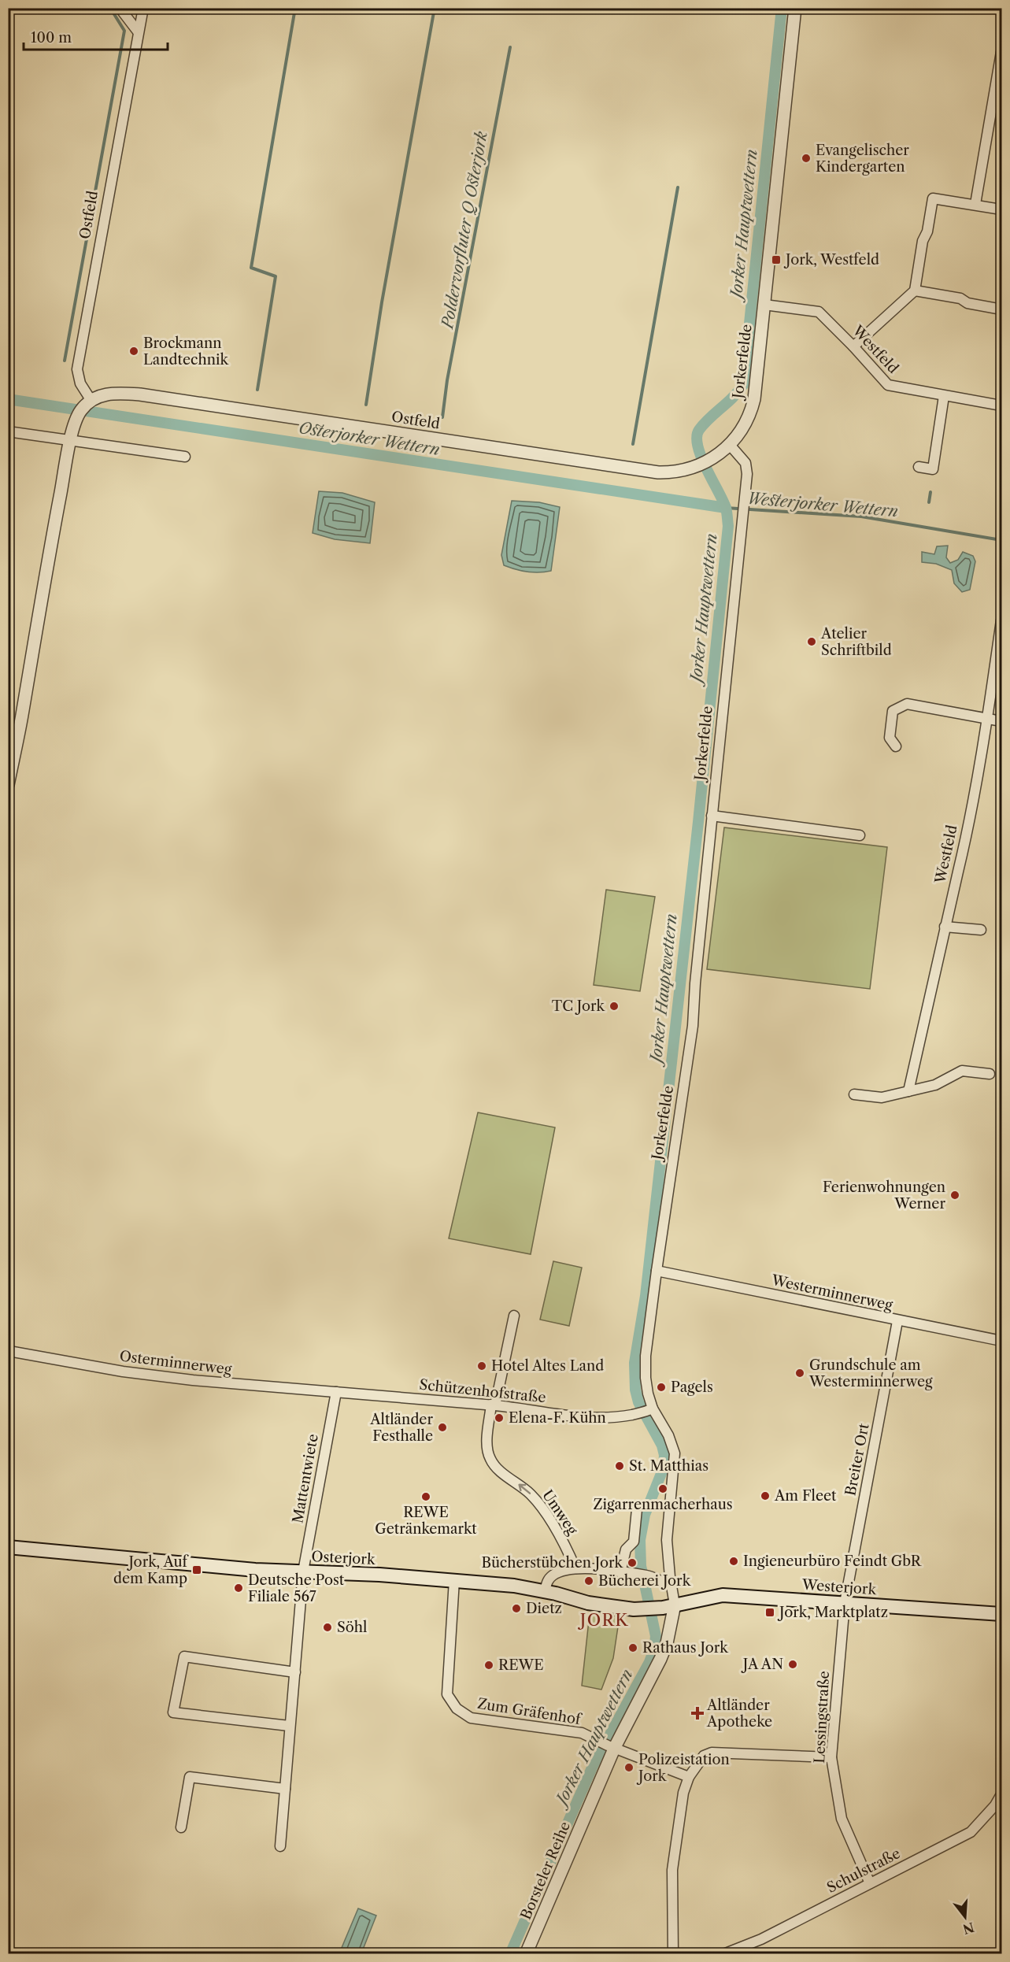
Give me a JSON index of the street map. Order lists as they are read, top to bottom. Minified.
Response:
{"streets":{"main road":["Osterjork","Westerjork"],"street":["Ostfeld","Westfeld","Jorkerfelde","Westerminnerweg","Osterminnerweg","Schützenhofstraße","Breiter Ort","Mattentwiete","Umweg","Zum Gräfenhof","Lessingstraße","Borsteler Reihe","Schulstraße"]},"crossings":[["Ostfeld","Jorkerfelde"],["Westfeld","Jorkerfelde"],["Jorkerfelde","Westerminnerweg"],["Jorkerfelde","Schützenhofstraße"],["Westerminnerweg","Breiter Ort"],["Osterminnerweg","Schützenhofstraße"],["Osterminnerweg","Mattentwiete"],["Schützenhofstraße","Mattentwiete"],["Schützenhofstraße","Umweg"],["Breiter Ort","Westerjork"],["Breiter Ort","Lessingstraße"],["Mattentwiete","Osterjork"],["Osterjork","Westerjork"],["Osterjork","Zum Gräfenhof"],["Osterjork","Borsteler Reihe"],["Westerjork","Lessingstraße"],["Westerjork","Borsteler Reihe"],["Zum Gräfenhof","Borsteler Reihe"],["Lessingstraße","Schulstraße"]],"one_way":["Umweg"],"districts":["JORK"],"water":["Jorker Hauptwettern","Poldervorfluter Q Osterjork","Osterjorker Wettern","Westerjorker Wettern"],"places":{"other":["Evangelischer Kindergarten","Brockmann Landtechnik","Atelier Schriftbild","TC Jork","Ferienwohnungen Werner","Hotel Altes Land","Grundschule am Westerminnerweg","Pagels","Elena-F. Kühn","Altländer Festhalle","St. Matthias","Zigarrenmacherhaus","Am Fleet","REWE Getränkemarkt","Ingieneurbüro Feindt GbR","Bücherstübchen Jork","Bücherei Jork","Deutsche Post Filiale 567","Dietz","Söhl","Rathaus Jork","JA AN","REWE","Polizeistation Jork"],"transit":["Jork, Westfeld","Jork, Auf dem Kamp","Jork, Marktplatz"],"health":["Altländer Apotheke"]},"scale_bar":"100 m","north":"bottom"}
